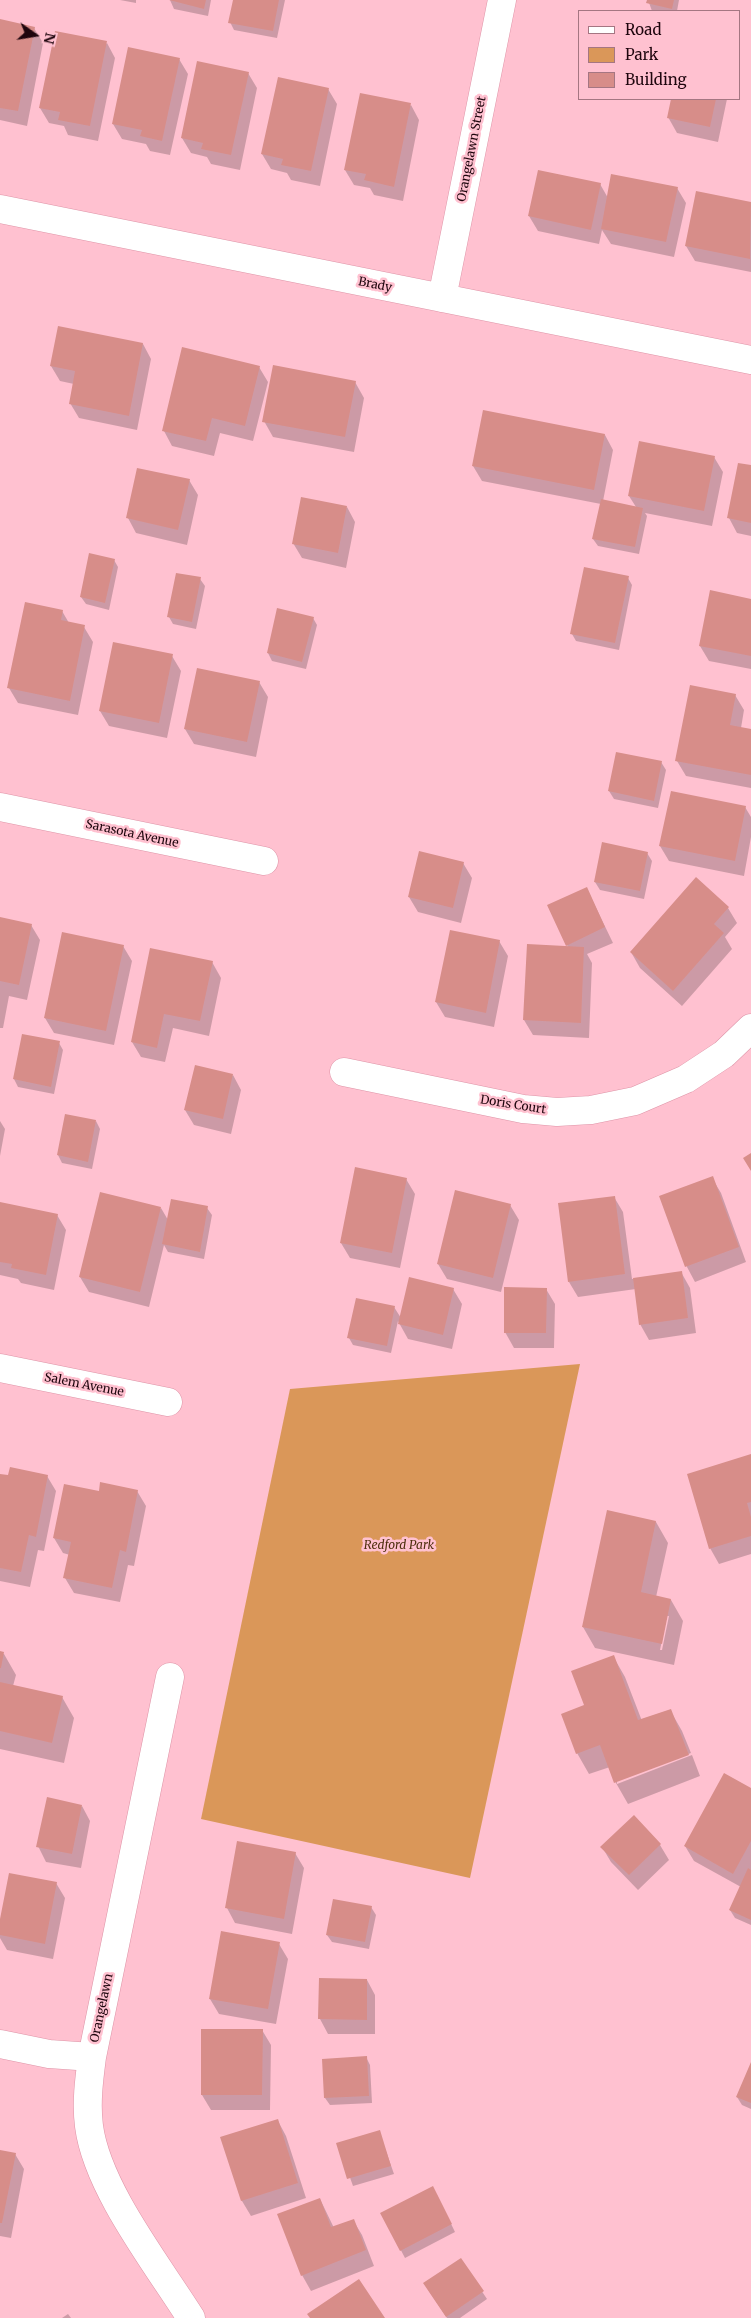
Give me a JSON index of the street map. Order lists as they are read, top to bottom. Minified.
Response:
{"streets":{"street":["Orangelawn Street","Brady","Sarasota Avenue","Doris Court","Salem Avenue","Orangelawn"]},"crossings":[["Orangelawn Street","Brady"]],"parks":["Redford Park"],"legend":["Road","Park","Building"],"north":"right"}
